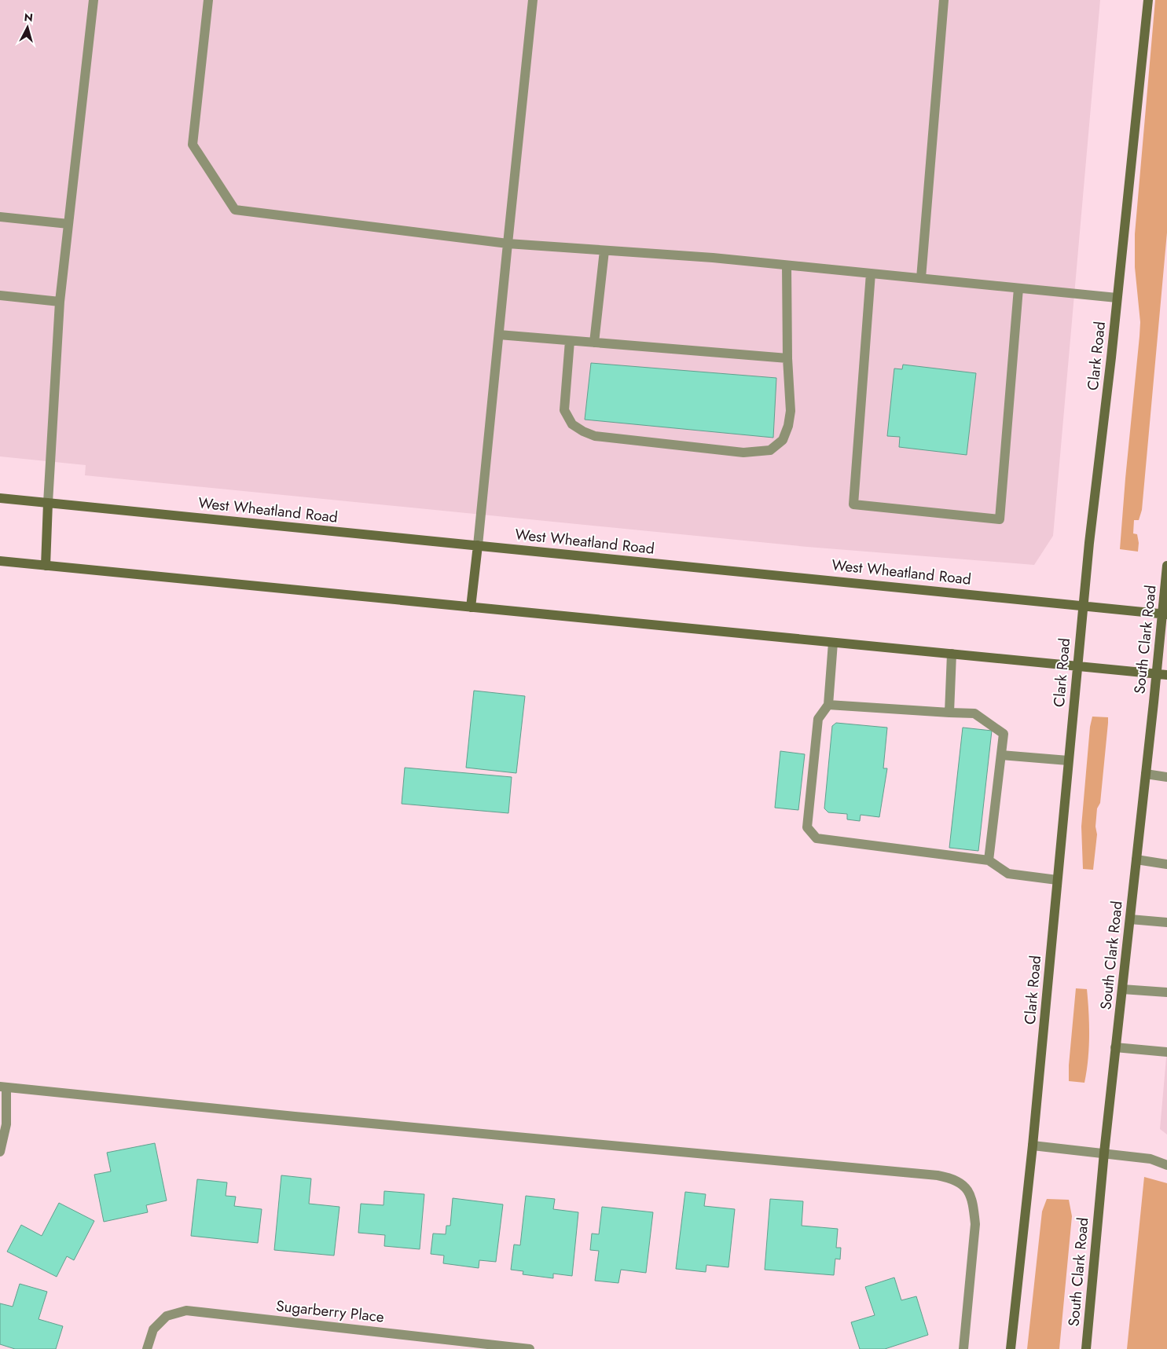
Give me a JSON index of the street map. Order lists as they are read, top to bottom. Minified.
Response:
{"streets":{"main road":["Clark Road","West Wheatland Road","South Clark Road"],"street":["Sugarberry Place"]},"crossings":[["Clark Road","West Wheatland Road"],["West Wheatland Road","South Clark Road"]],"north":"top"}
